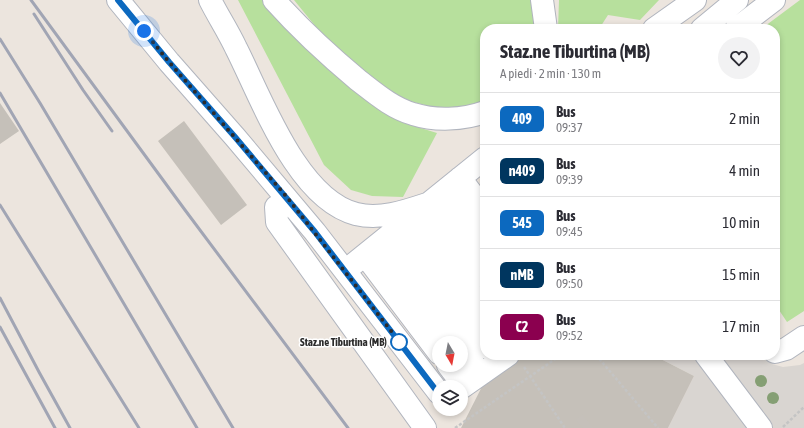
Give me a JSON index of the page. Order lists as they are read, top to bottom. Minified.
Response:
{"places":["Staz.ne Tiburtina (MB)"],"lines":["bus line 409"],"north":"bottom","page":{"heading":["Staz.ne Tiburtina (MB)","A piedi · 2 min · 130 m"],"list":[{"mark":"409","name":"Bus","note":"09:37","value":"2 min"},{"mark":"n409","name":"Bus","note":"09:39","value":"4 min"},{"mark":"545","name":"Bus","note":"09:45","value":"10 min"},{"mark":"nMB","name":"Bus","note":"09:50","value":"15 min"},{"mark":"C2","name":"Bus","note":"09:52","value":"17 min"}]}}
